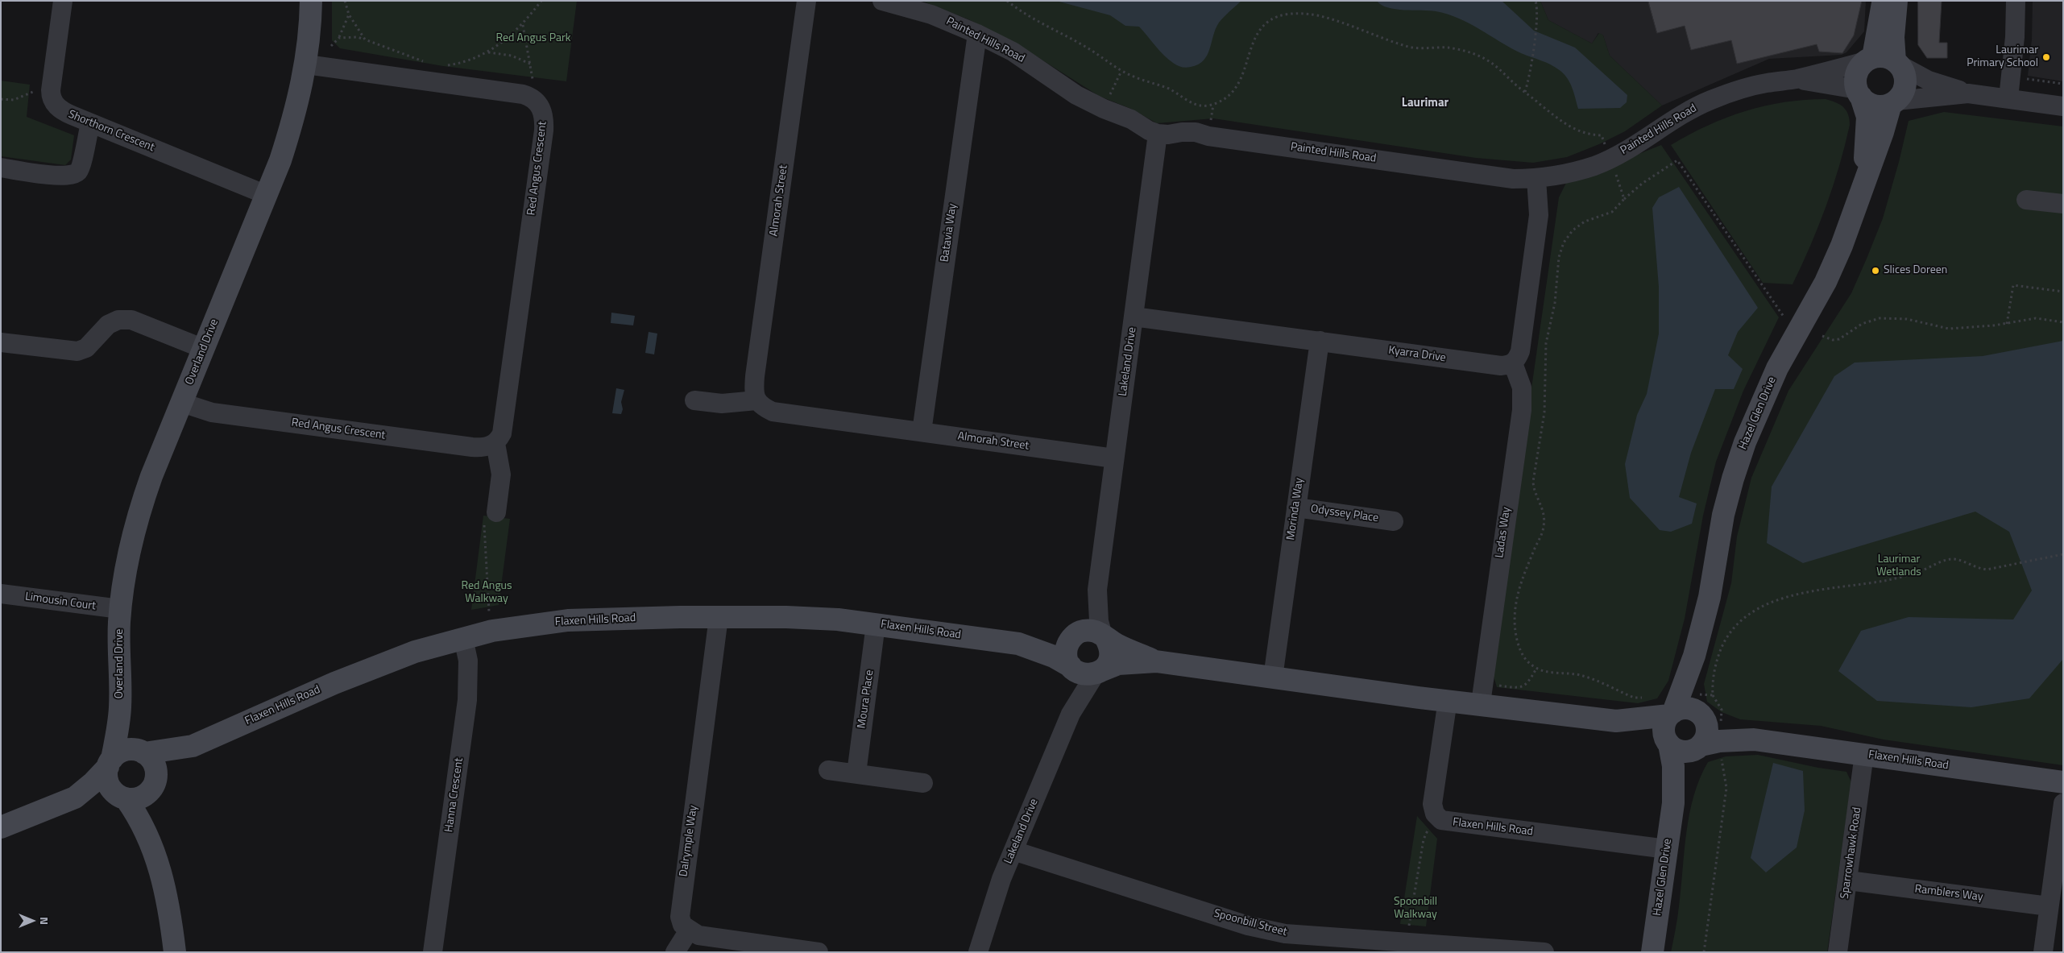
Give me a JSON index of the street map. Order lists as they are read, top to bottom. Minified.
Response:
{"streets":{"street":["Painted Hills Road","Shorthorn Crescent","Red Angus Crescent","Almorah Street","Batavia Way","Overland Drive","Kyarra Drive","Lakeland Drive","Hazel Glen Drive","Morinda Way","Odyssey Place","Ladas Way","Limousin Court","Flaxen Hills Road","Moura Place","Hanna Crescent","Dalrymple Way","Sparrowhawk Road","Ramblers Way","Spoonbill Street"]},"crossings":[["Painted Hills Road","Batavia Way"],["Painted Hills Road","Lakeland Drive"],["Painted Hills Road","Hazel Glen Drive"],["Shorthorn Crescent","Overland Drive"],["Red Angus Crescent","Overland Drive"],["Almorah Street","Batavia Way"],["Almorah Street","Lakeland Drive"],["Overland Drive","Limousin Court"],["Overland Drive","Flaxen Hills Road"],["Kyarra Drive","Lakeland Drive"],["Kyarra Drive","Morinda Way"],["Kyarra Drive","Ladas Way"],["Lakeland Drive","Flaxen Hills Road"],["Lakeland Drive","Spoonbill Street"],["Hazel Glen Drive","Flaxen Hills Road"],["Morinda Way","Odyssey Place"],["Flaxen Hills Road","Moura Place"],["Flaxen Hills Road","Hanna Crescent"],["Flaxen Hills Road","Dalrymple Way"],["Flaxen Hills Road","Sparrowhawk Road"],["Sparrowhawk Road","Ramblers Way"]],"districts":["Laurimar"],"parks":["Red Angus Park","Laurimar Wetlands","Red Angus Walkway","Spoonbill Walkway"],"places":["Laurimar Primary School","Slices Doreen"],"north":"right"}
